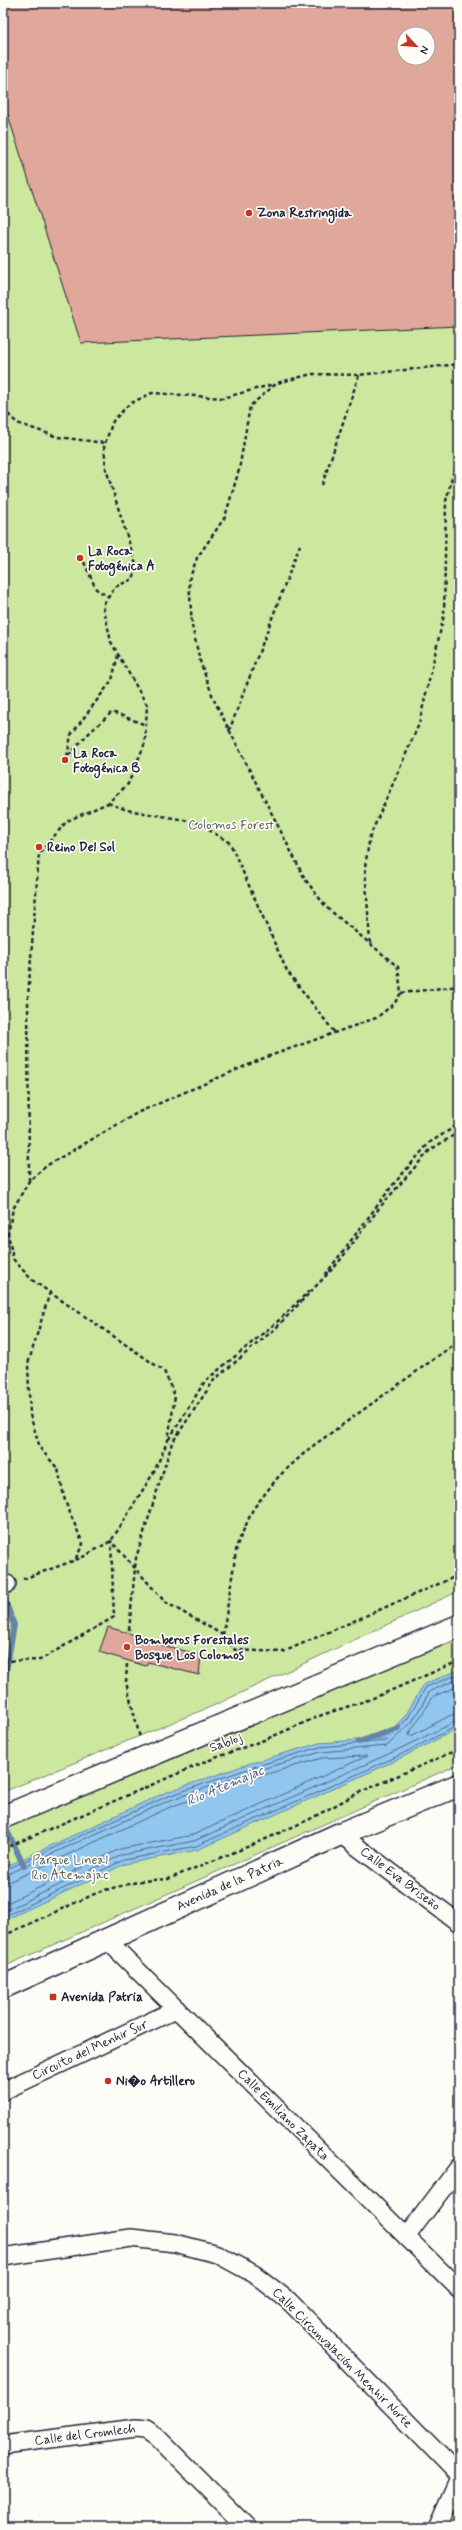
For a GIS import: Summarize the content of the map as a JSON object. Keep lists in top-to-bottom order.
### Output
{
  "streets": {
    "main road": ["Avenida de la Patria"],
    "street": [
      "Calle Eva Briseño",
      "Circuito del Menhir Sur",
      "Calle Emiliano Zapata",
      "Calle Circunvalación Menhir Norte",
      "Calle del Cromlech"
    ],
    "path": ["Sabloj"]
  },
  "crossings": [
    ["Calle Eva Briseño", "Avenida de la Patria"],
    ["Avenida de la Patria", "Calle Emiliano Zapata"],
    ["Circuito del Menhir Sur", "Calle Emiliano Zapata"]
  ],
  "water": ["Río Atemajac"],
  "parks": ["Colomos Forest", "Parque Lineal Rio Atemajac"],
  "places": {
    "other": [
      "Zona Restringida",
      "La Roca Fotogénica A",
      "La Roca Fotogénica B",
      "Reino Del Sol",
      "Bomberos Forestales Bosque Los Colomos",
      "Ni�o Artillero"
    ],
    "transit": ["Avenida Patria"]
  },
  "north": "bottom right"
}
